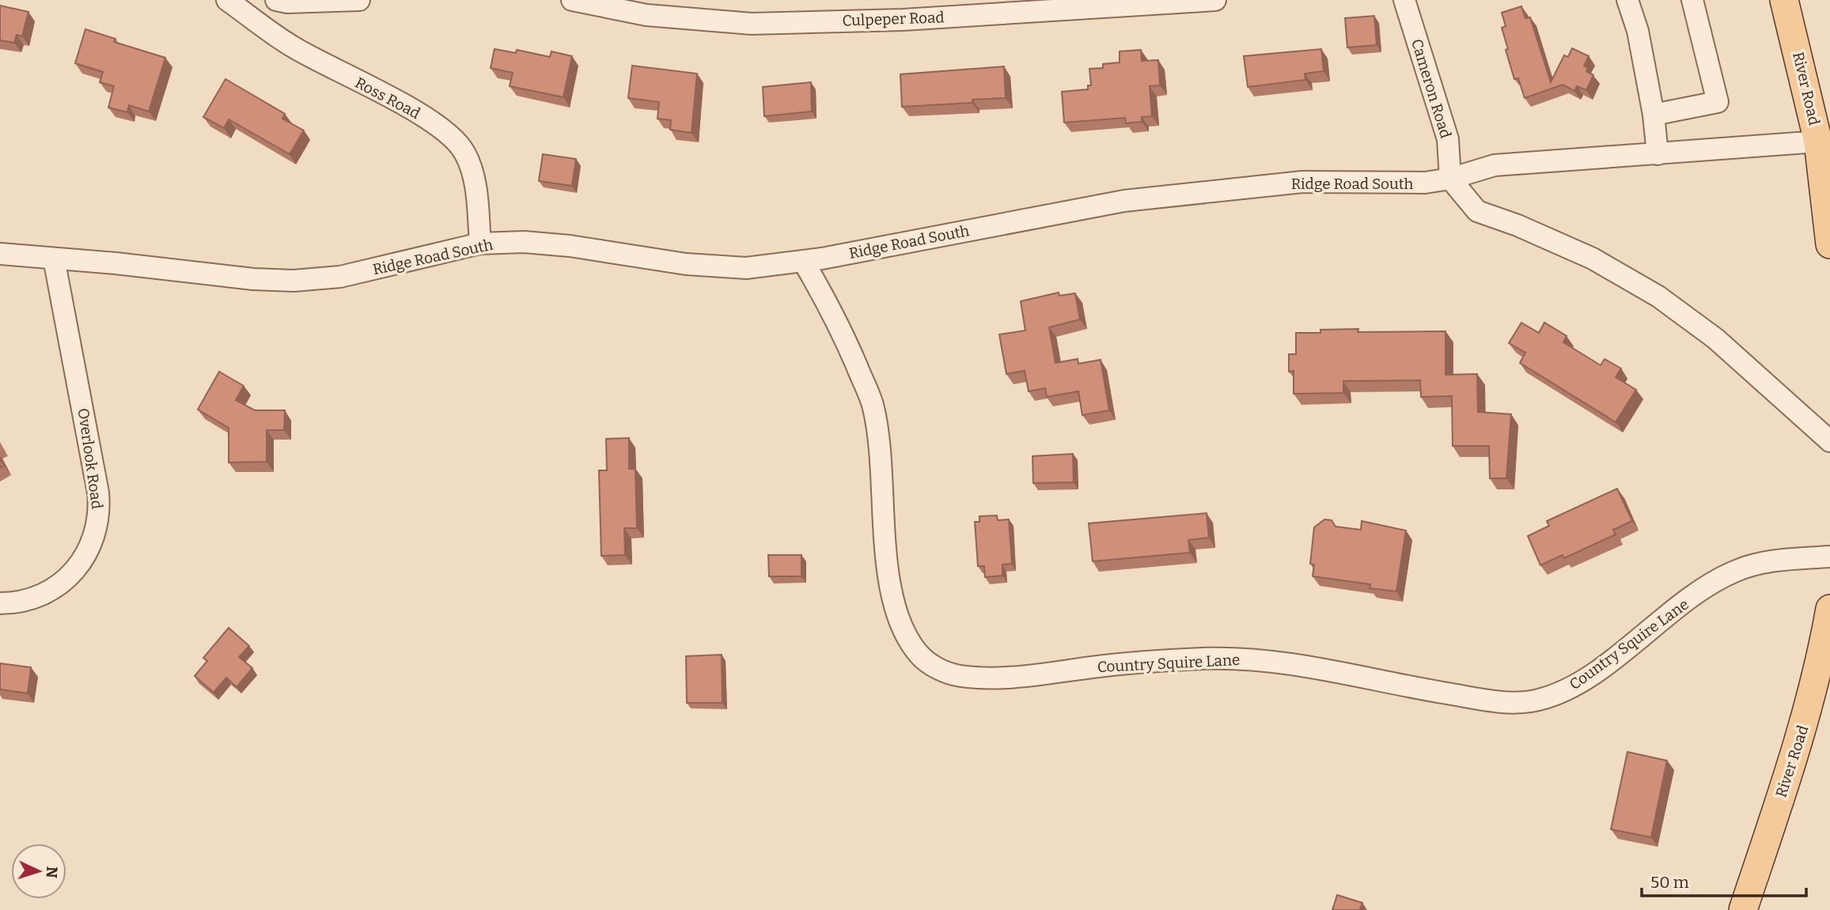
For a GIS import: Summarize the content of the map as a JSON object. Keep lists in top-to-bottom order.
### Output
{
  "streets": {
    "main road": ["River Road"],
    "street": [
      "Culpeper Road",
      "Cameron Road",
      "Ross Road",
      "Ridge Road South",
      "Overlook Road",
      "Country Squire Lane"
    ]
  },
  "crossings": [
    ["Cameron Road", "Ridge Road South"],
    ["River Road", "Ridge Road South"],
    ["Ross Road", "Ridge Road South"],
    ["Ridge Road South", "Overlook Road"],
    ["Ridge Road South", "Country Squire Lane"]
  ],
  "scale_bar": "50 m",
  "north": "right"
}
